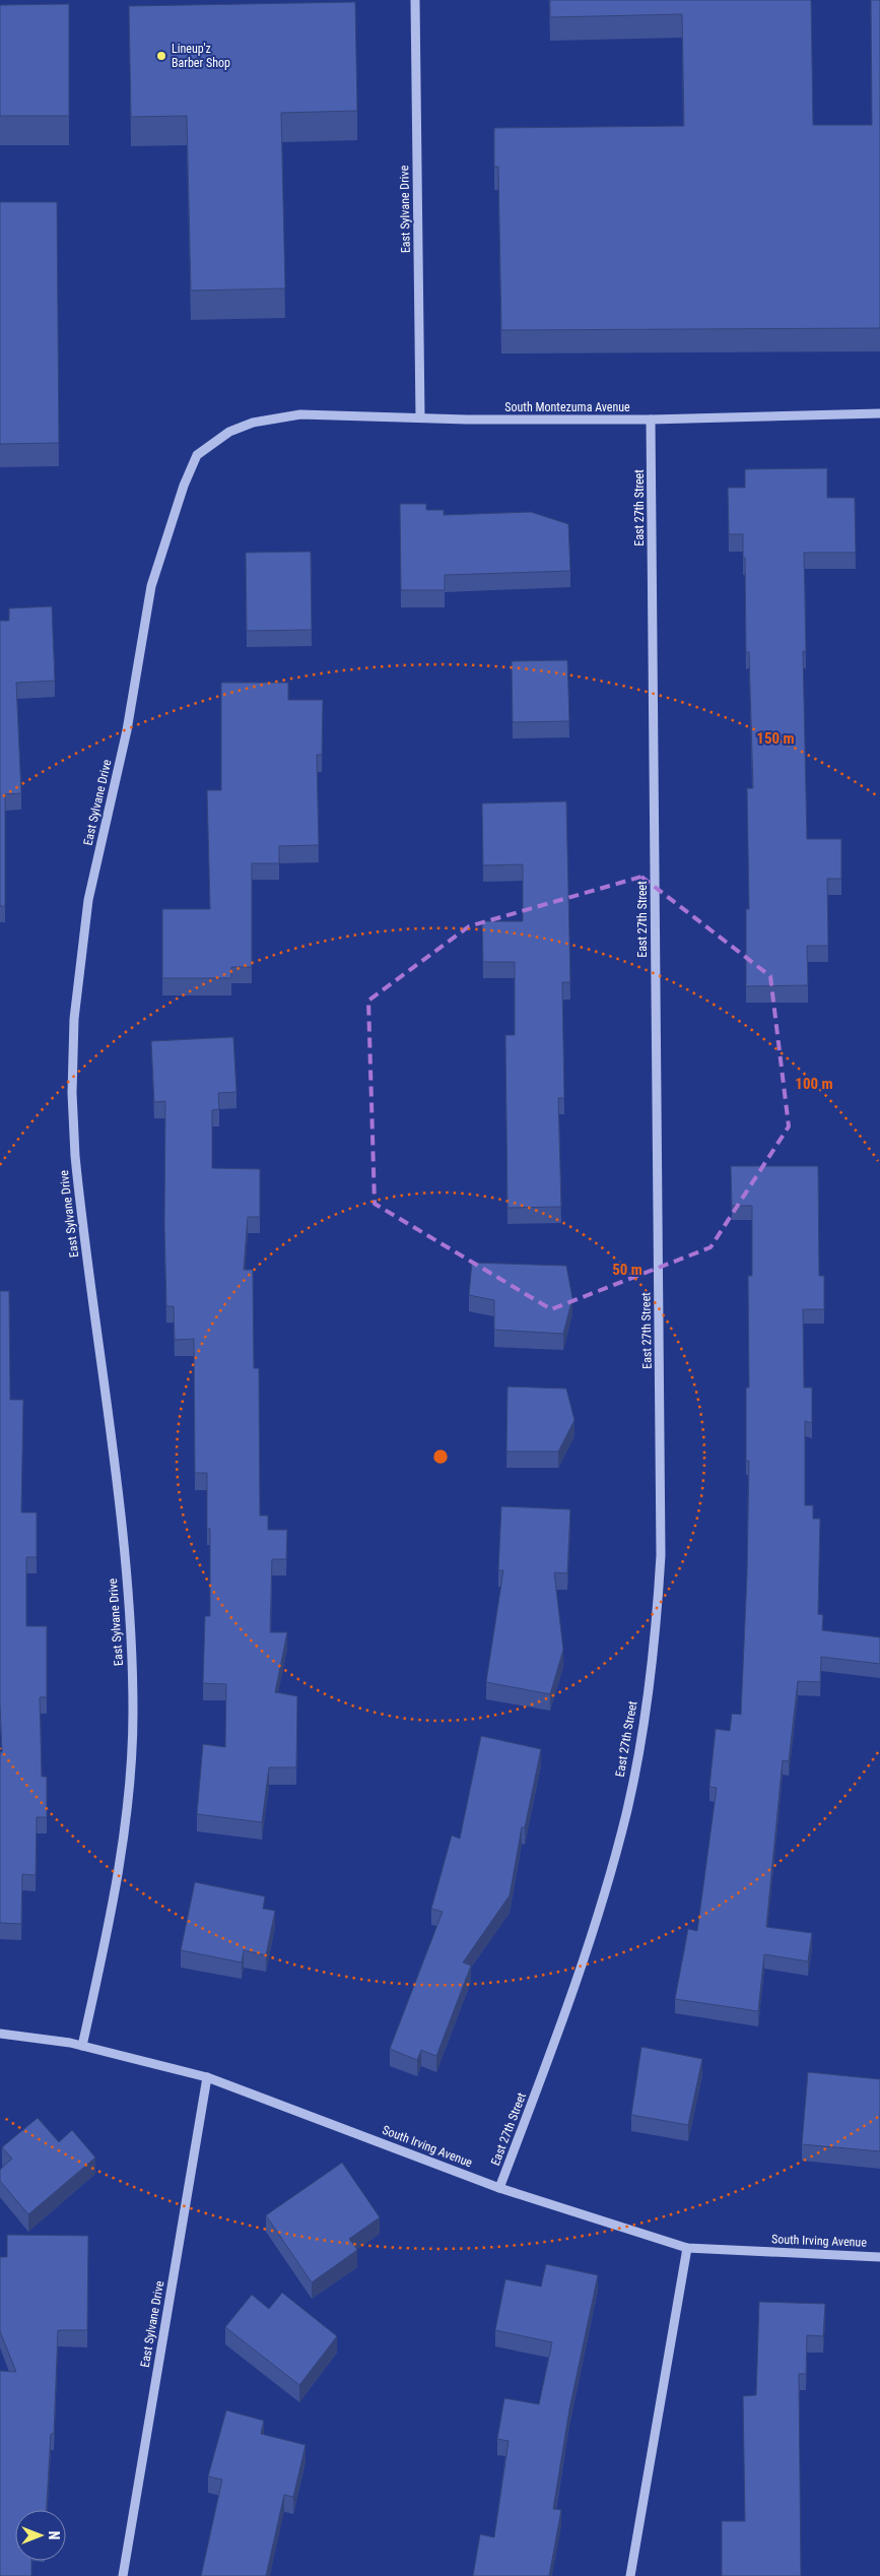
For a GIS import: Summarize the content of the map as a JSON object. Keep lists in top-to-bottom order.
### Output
{
  "streets": {
    "street": [
      "East Sylvane Drive",
      "South Montezuma Avenue",
      "East 27th Street",
      "South Irving Avenue"
    ]
  },
  "crossings": [
    ["East Sylvane Drive", "South Montezuma Avenue"],
    ["East Sylvane Drive", "South Irving Avenue"],
    ["South Montezuma Avenue", "East 27th Street"],
    ["East 27th Street", "South Irving Avenue"]
  ],
  "places": ["Lineup'z Barber Shop"],
  "north": "right",
  "rings": ["150 m", "100 m", "50 m"]
}
